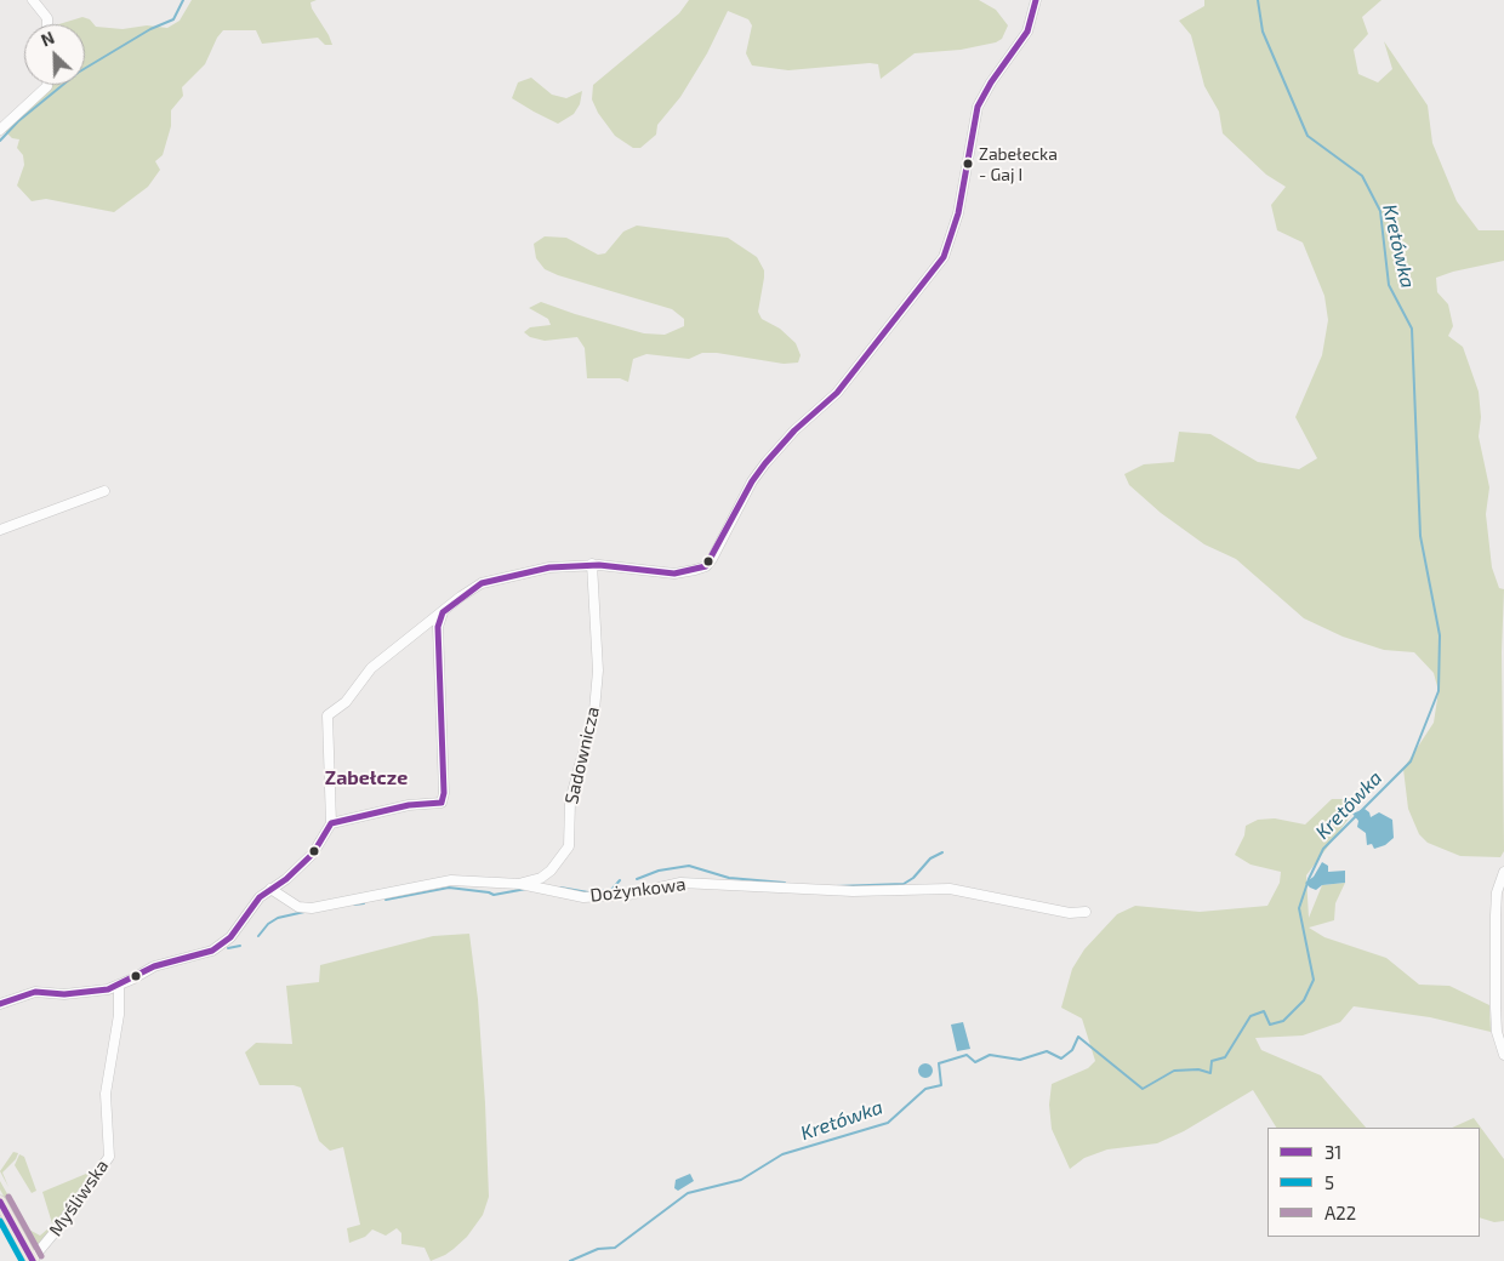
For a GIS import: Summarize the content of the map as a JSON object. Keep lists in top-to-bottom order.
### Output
{
  "streets": {
    "street": ["Sadownicza", "Dożynkowa", "Myśliwska"]
  },
  "crossings": [
    ["Sadownicza", "Dożynkowa"]
  ],
  "districts": ["Zabełcze"],
  "water": ["Kretówka"],
  "places": ["Zabełecka - Gaj I"],
  "lines": ["transit line 31", "transit line A22", "transit line 5"],
  "legend": ["31", "5", "A22"],
  "north": "top left"
}
